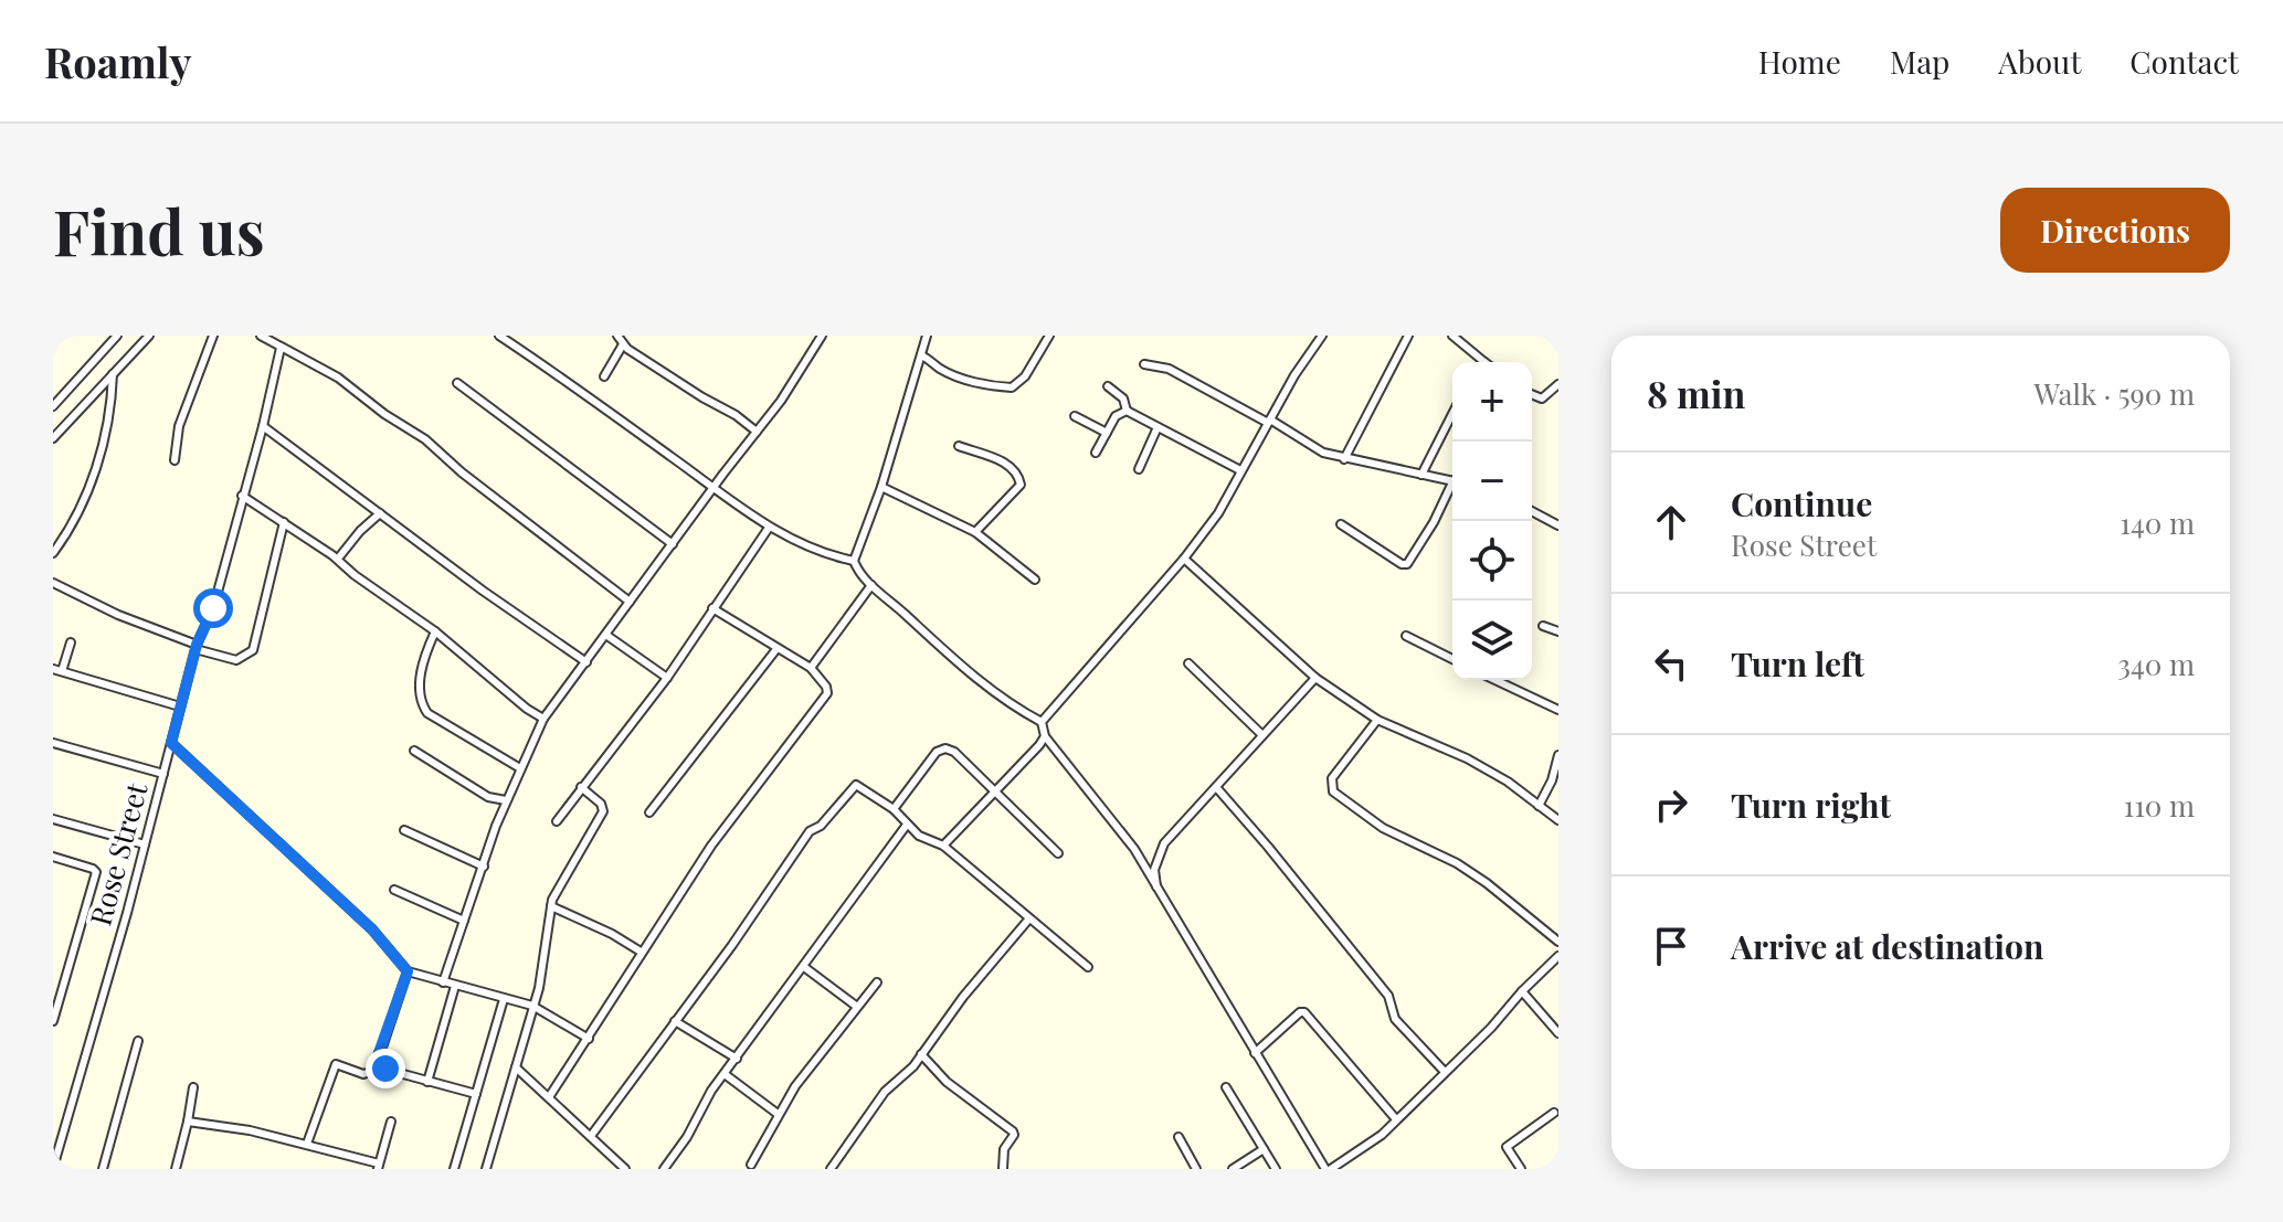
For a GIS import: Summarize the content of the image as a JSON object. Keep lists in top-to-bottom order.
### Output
{
  "streets": {
    "street": ["Rose Street"]
  },
  "page": {
    "header": "Roamly",
    "nav": [
      "Home",
      "Map",
      "About",
      "Contact"
    ],
    "buttons": "Directions",
    "title": "Find us",
    "heading": ["8 min", "Walk · 590 m"],
    "map_buttons": ["+", "−"],
    "list": [
      ["Continue", "Rose Street", "140 m"],
      ["Turn left", "340 m"],
      ["Turn right", "110 m"],
      "Arrive at destination"
    ]
  }
}
